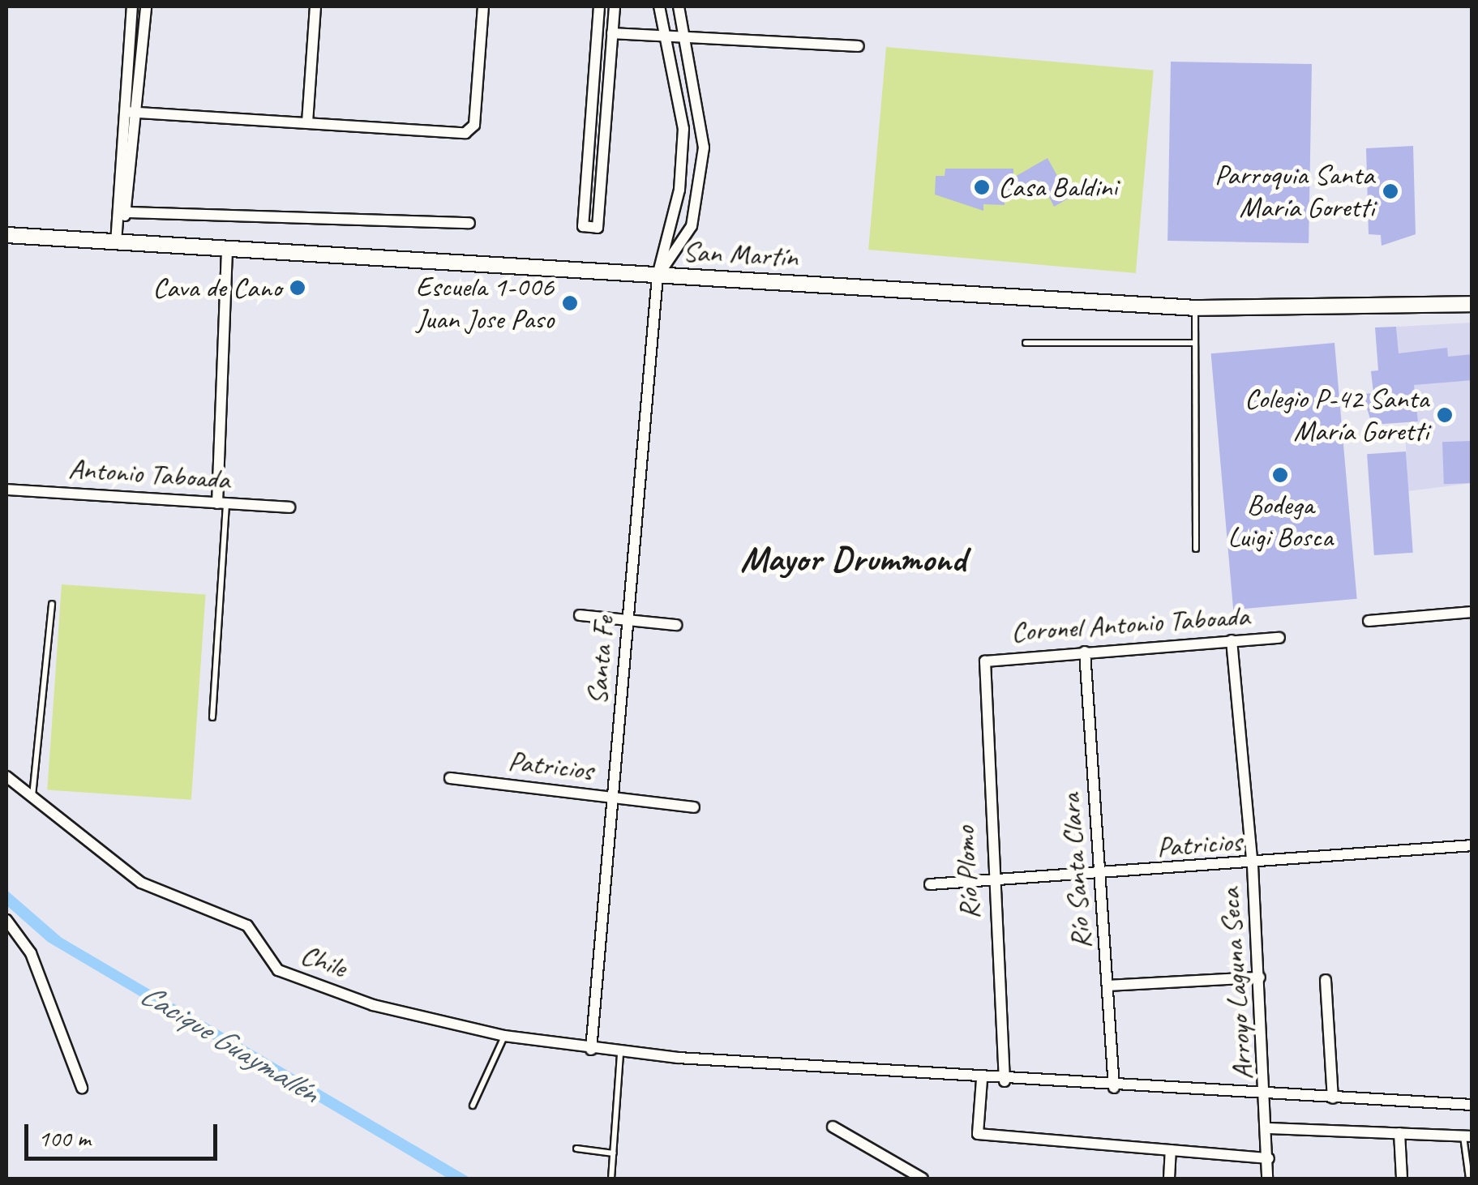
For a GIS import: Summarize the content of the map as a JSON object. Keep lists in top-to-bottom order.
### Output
{
  "streets": {
    "main road": ["San Martín"],
    "street": [
      "Antonio Taboada",
      "Coronel Antonio Taboada",
      "Santa Fe",
      "Patricios",
      "Río Santa Clara",
      "Río Plomo",
      "Chile",
      "Arroyo Laguna Seca"
    ]
  },
  "crossings": [
    ["San Martín", "Santa Fe"],
    ["Coronel Antonio Taboada", "Río Santa Clara"],
    ["Coronel Antonio Taboada", "Río Plomo"],
    ["Coronel Antonio Taboada", "Arroyo Laguna Seca"],
    ["Santa Fe", "Patricios"],
    ["Santa Fe", "Chile"],
    ["Patricios", "Río Santa Clara"],
    ["Patricios", "Río Plomo"],
    ["Patricios", "Arroyo Laguna Seca"],
    ["Río Santa Clara", "Chile"],
    ["Río Plomo", "Chile"],
    ["Chile", "Arroyo Laguna Seca"]
  ],
  "districts": ["Mayor Drummond"],
  "water": ["Cacique Guaymallén"],
  "places": [
    "Casa Baldini",
    "Parroquia Santa María Goretti",
    "Cava de Cano",
    "Escuela 1-006 Juan Jose Paso",
    "Colegio P-42 Santa María Goretti",
    "Bodega Luigi Bosca"
  ],
  "scale_bar": "100 m"
}
